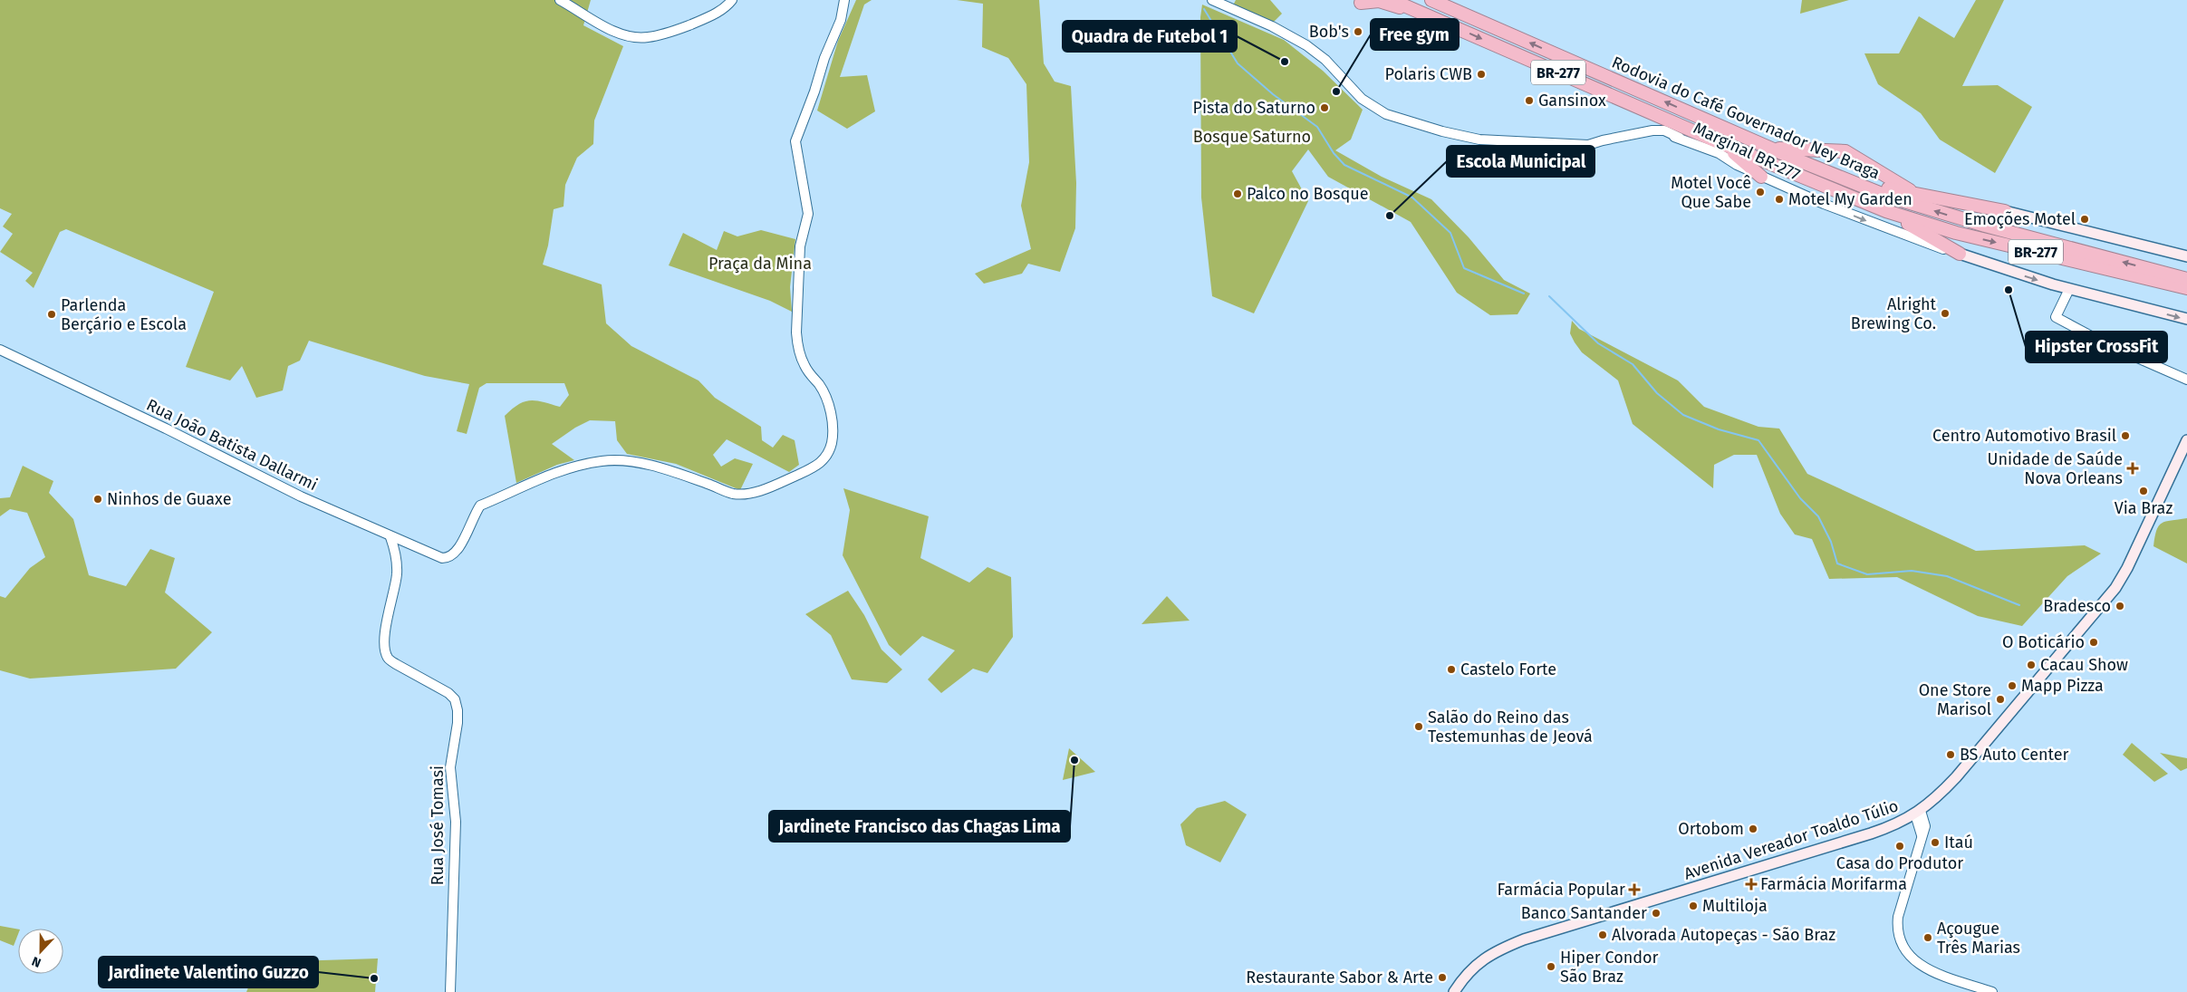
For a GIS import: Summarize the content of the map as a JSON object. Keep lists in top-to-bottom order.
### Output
{
  "streets": {
    "highway": ["BR-277", "Rodovia do Café Governador Ney Braga"],
    "main road": ["Marginal BR-277", "Avenida Vereador Toaldo Túlio"],
    "street": ["Rua João Batista Dallarmi", "Rua José Tomasi"]
  },
  "crossings": [
    ["Rua João Batista Dallarmi", "Rua José Tomasi"]
  ],
  "one_way": ["Marginal BR-277"],
  "parks": ["Bosque Saturno", "Praça da Mina"],
  "places": {
    "other": [
      "Bob's",
      "Quadra de Futebol 1",
      "Polaris CWB",
      "Free gym",
      "Gansinox",
      "Pista do Saturno",
      "Motel Você Que Sabe",
      "Palco no Bosque",
      "Motel My Garden",
      "Escola Municipal",
      "Emoções Motel",
      "Hipster CrossFit",
      "Alright Brewing Co.",
      "Parlenda Berçário e Escola",
      "Centro Automotivo Brasil",
      "Via Braz",
      "Ninhos de Guaxe",
      "Bradesco",
      "O Boticário",
      "Cacau Show",
      "Castelo Forte",
      "Mapp Pizza",
      "One Store Marisol",
      "Salão do Reino das Testemunhas de Jeová",
      "BS Auto Center",
      "Jardinete Francisco das Chagas Lima",
      "Ortobom",
      "Itaú",
      "Casa do Produtor",
      "Multiloja",
      "Banco Santander",
      "Alvorada Autopeças - São Braz",
      "Açougue Três Marias",
      "Hiper Condor São Braz",
      "Restaurante Sabor & Arte",
      "Jardinete Valentino Guzzo"
    ],
    "health": ["Unidade de Saúde Nova Orleans", "Farmácia Morifarma", "Farmácia Popular"]
  },
  "north": "bottom"
}
